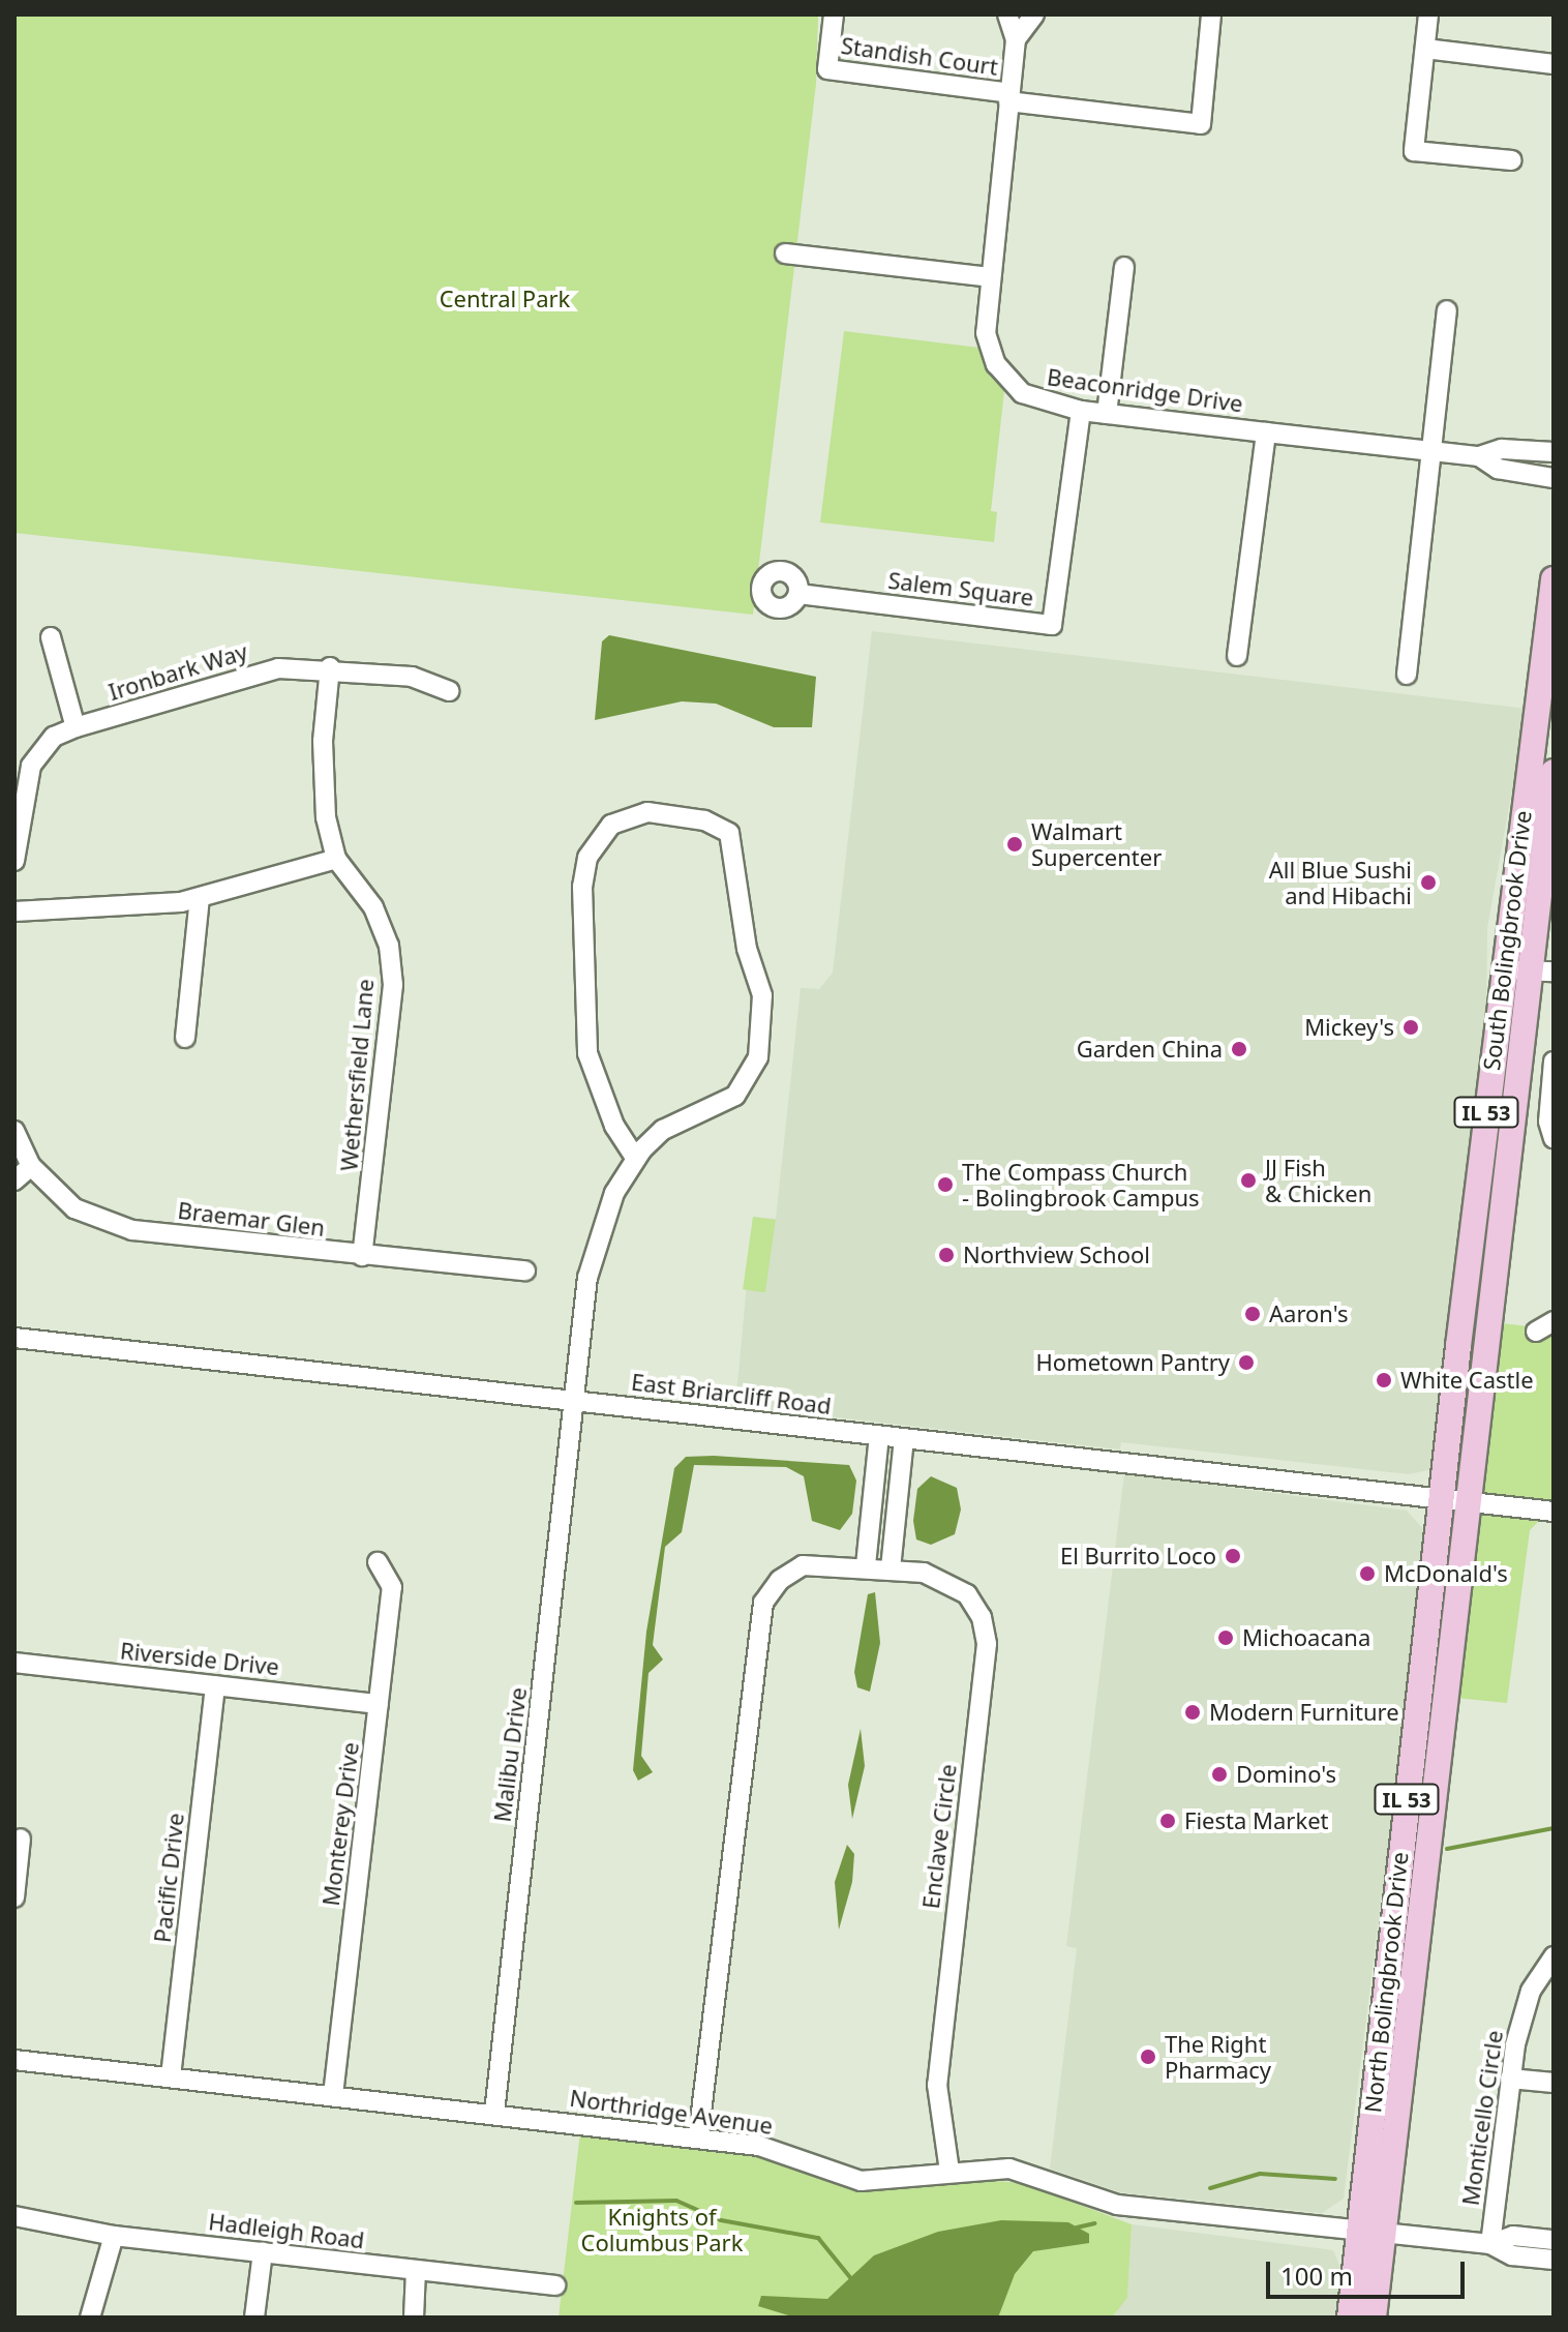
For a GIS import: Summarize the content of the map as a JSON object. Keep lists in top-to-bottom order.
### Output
{
  "streets": {
    "main road": ["South Bolingbrook Drive", "IL 53", "North Bolingbrook Drive"],
    "street": [
      "Standish Court",
      "Beaconridge Drive",
      "Salem Square",
      "Ironbark Way",
      "Wethersfield Lane",
      "Braemar Glen",
      "East Briarcliff Road",
      "Riverside Drive",
      "Malibu Drive",
      "Monterey Drive",
      "Enclave Circle",
      "Pacific Drive",
      "Northridge Avenue",
      "Monticello Circle",
      "Hadleigh Road"
    ]
  },
  "crossings": [
    ["Standish Court", "Beaconridge Drive"],
    ["Beaconridge Drive", "Salem Square"],
    ["Ironbark Way", "Wethersfield Lane"],
    ["South Bolingbrook Drive", "East Briarcliff Road"],
    ["South Bolingbrook Drive", "North Bolingbrook Drive"],
    ["Wethersfield Lane", "Braemar Glen"],
    ["East Briarcliff Road", "Malibu Drive"],
    ["East Briarcliff Road", "North Bolingbrook Drive"],
    ["Riverside Drive", "Monterey Drive"],
    ["Riverside Drive", "Pacific Drive"],
    ["Malibu Drive", "Northridge Avenue"],
    ["Monterey Drive", "Northridge Avenue"],
    ["Enclave Circle", "Northridge Avenue"],
    ["Pacific Drive", "Northridge Avenue"],
    ["North Bolingbrook Drive", "Northridge Avenue"],
    ["Northridge Avenue", "Monticello Circle"]
  ],
  "parks": ["Central Park", "Knights of Columbus Park"],
  "places": [
    "Walmart Supercenter",
    "All Blue Sushi and Hibachi",
    "Mickey's",
    "Garden China",
    "JJ Fish & Chicken",
    "The Compass Church - Bolingbrook Campus",
    "Northview School",
    "Aaron's",
    "Hometown Pantry",
    "White Castle",
    "El Burrito Loco",
    "McDonald's",
    "Michoacana",
    "Modern Furniture",
    "Domino's",
    "Fiesta Market",
    "The Right Pharmacy"
  ],
  "scale_bar": "100 m"
}
